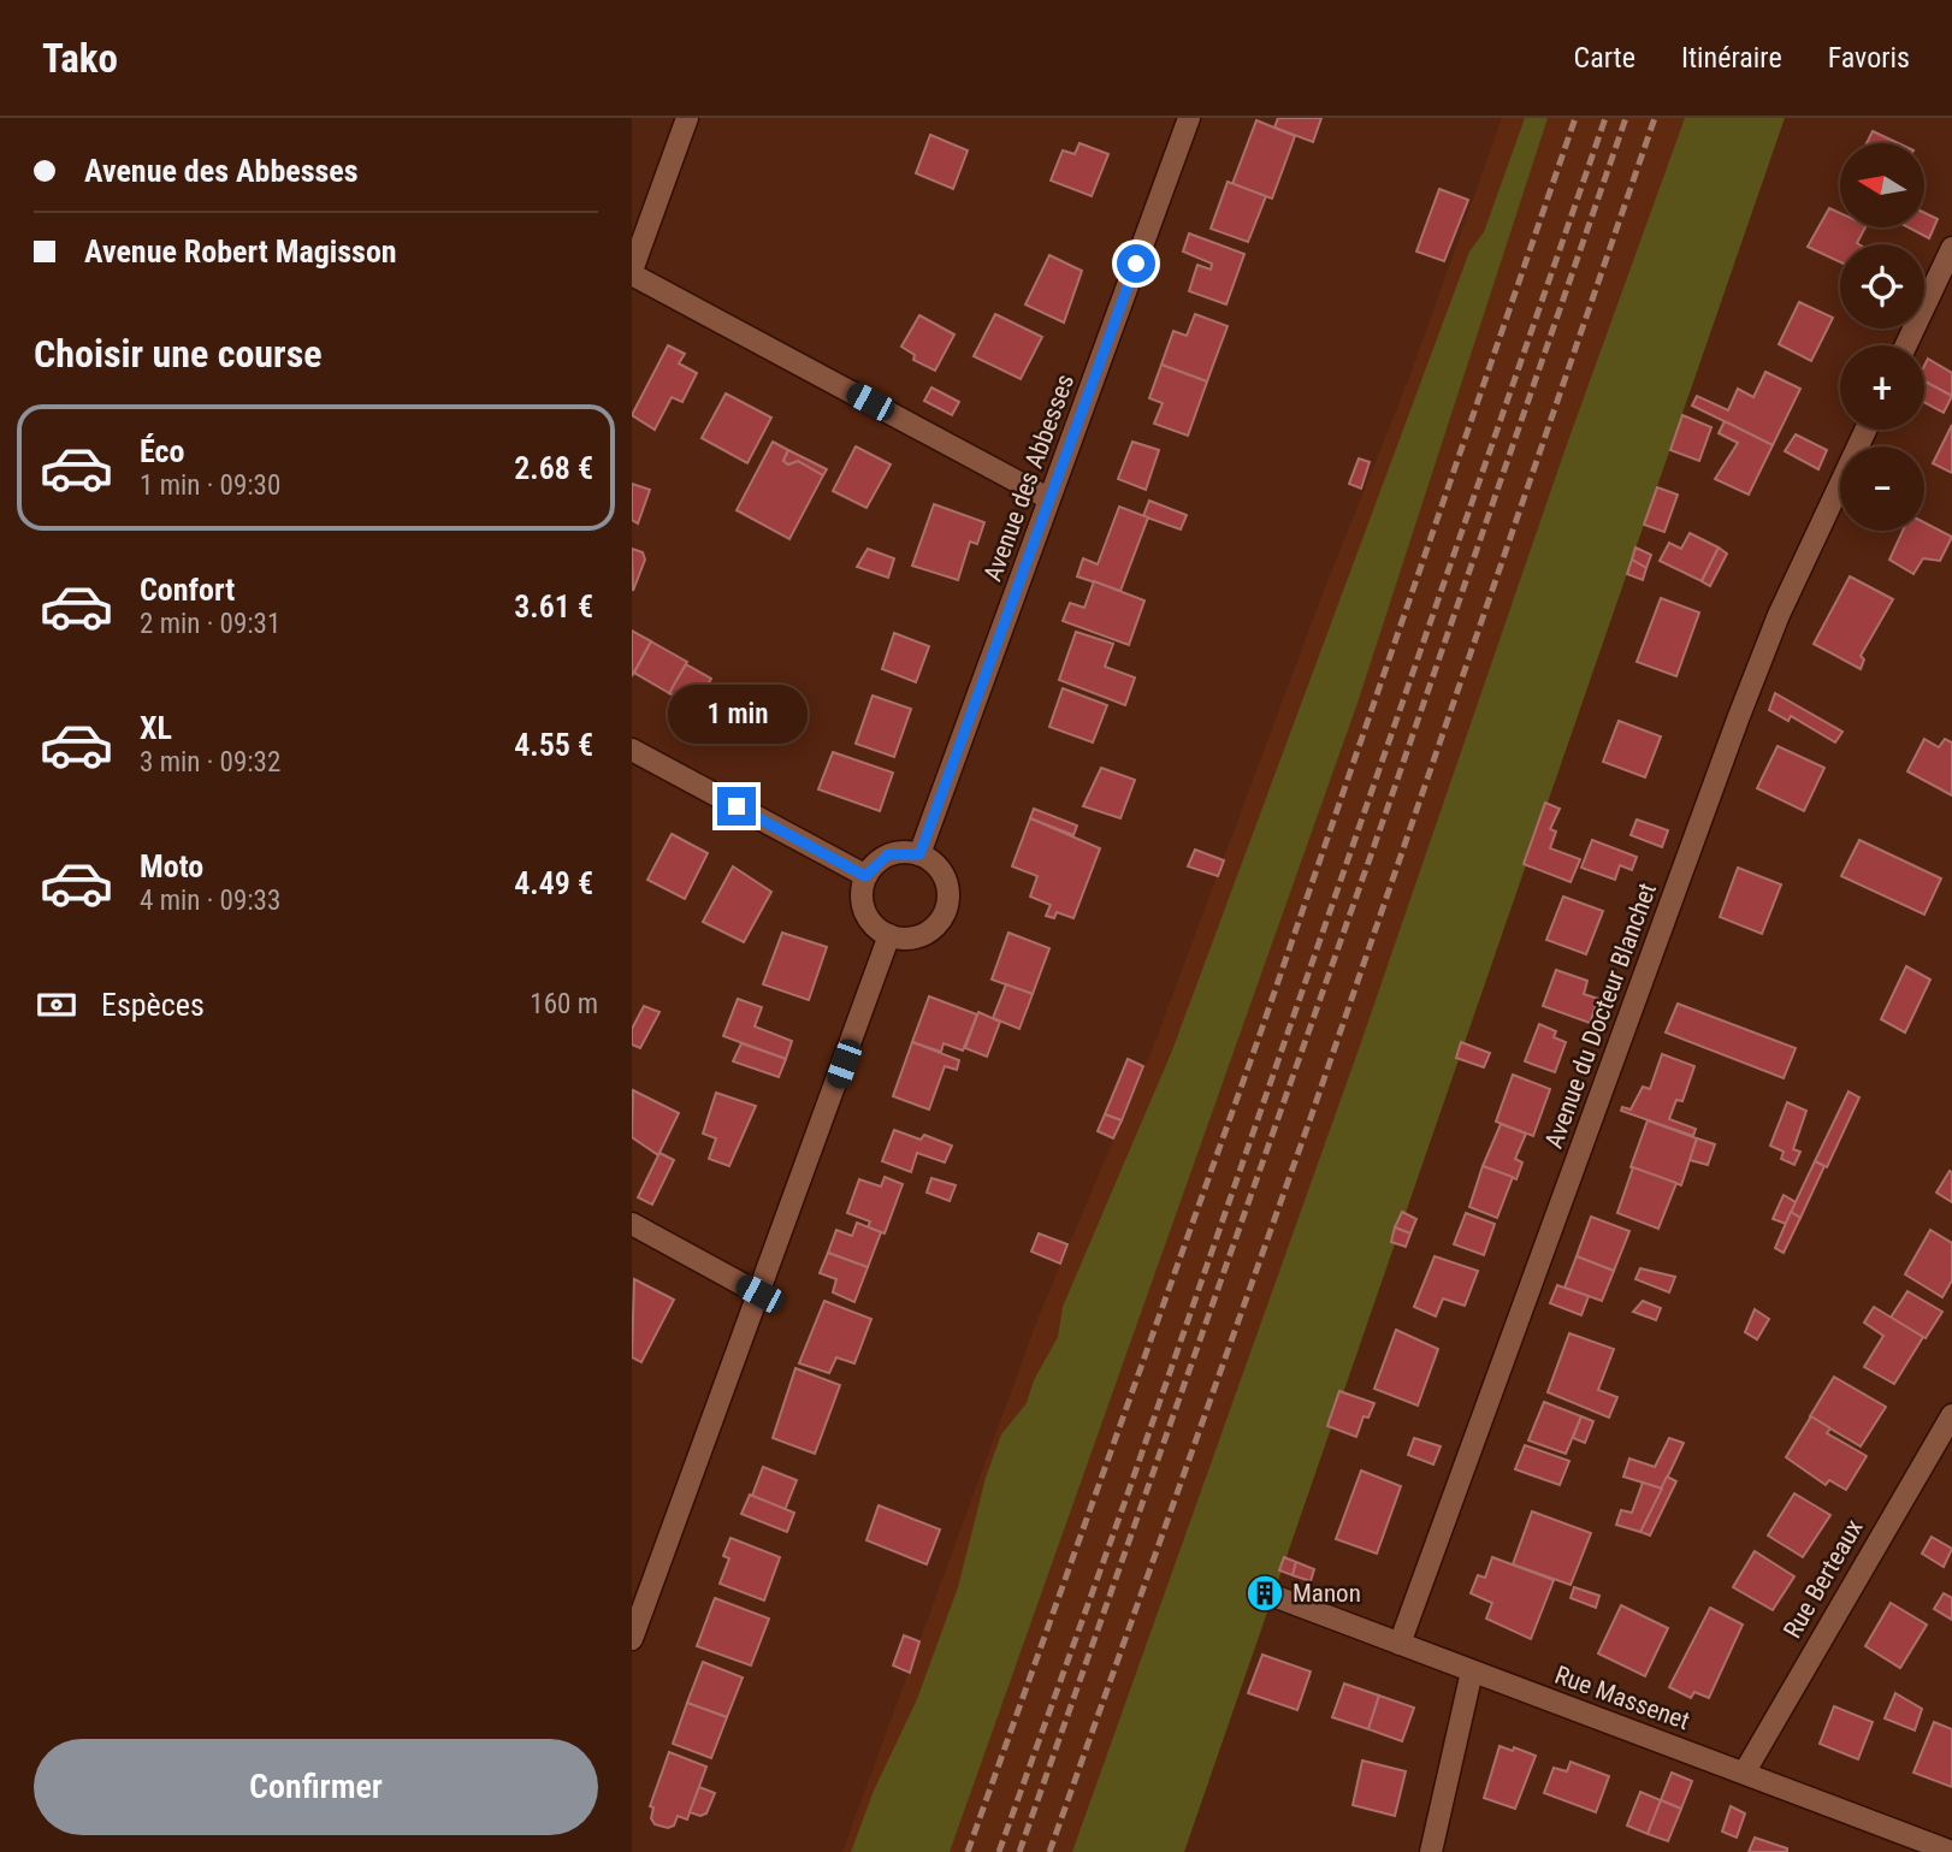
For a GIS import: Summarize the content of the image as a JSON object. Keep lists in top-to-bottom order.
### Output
{
  "streets": {
    "street": [
      "Avenue des Abbesses",
      "Avenue du Docteur Blanchet",
      "Rue Berteaux",
      "Rue Massenet"
    ]
  },
  "crossings": [
    ["Avenue du Docteur Blanchet", "Rue Massenet"],
    ["Rue Berteaux", "Rue Massenet"]
  ],
  "places": {
    "building": ["Manon"]
  },
  "north": "left",
  "page": {
    "header": "Tako",
    "nav": ["Carte", "Itinéraire", "Favoris"],
    "banner": ["Avenue des Abbesses", "Avenue Robert Magisson"],
    "map_buttons": ["+", "−"],
    "heading": "Choisir une course",
    "list": [
      {
        "name": "Éco",
        "note": "1 min · 09:30",
        "value": "2.68 €"
      },
      {
        "name": "Confort",
        "note": "2 min · 09:31",
        "value": "3.61 €"
      },
      {
        "name": "XL",
        "note": "3 min · 09:32",
        "value": "4.55 €"
      },
      {
        "name": "Moto",
        "note": "4 min · 09:33",
        "value": "4.49 €"
      }
    ],
    "bubble": "1 min",
    "pay": ["Espèces", "160 m"],
    "buttons": "Confirmer"
  }
}
